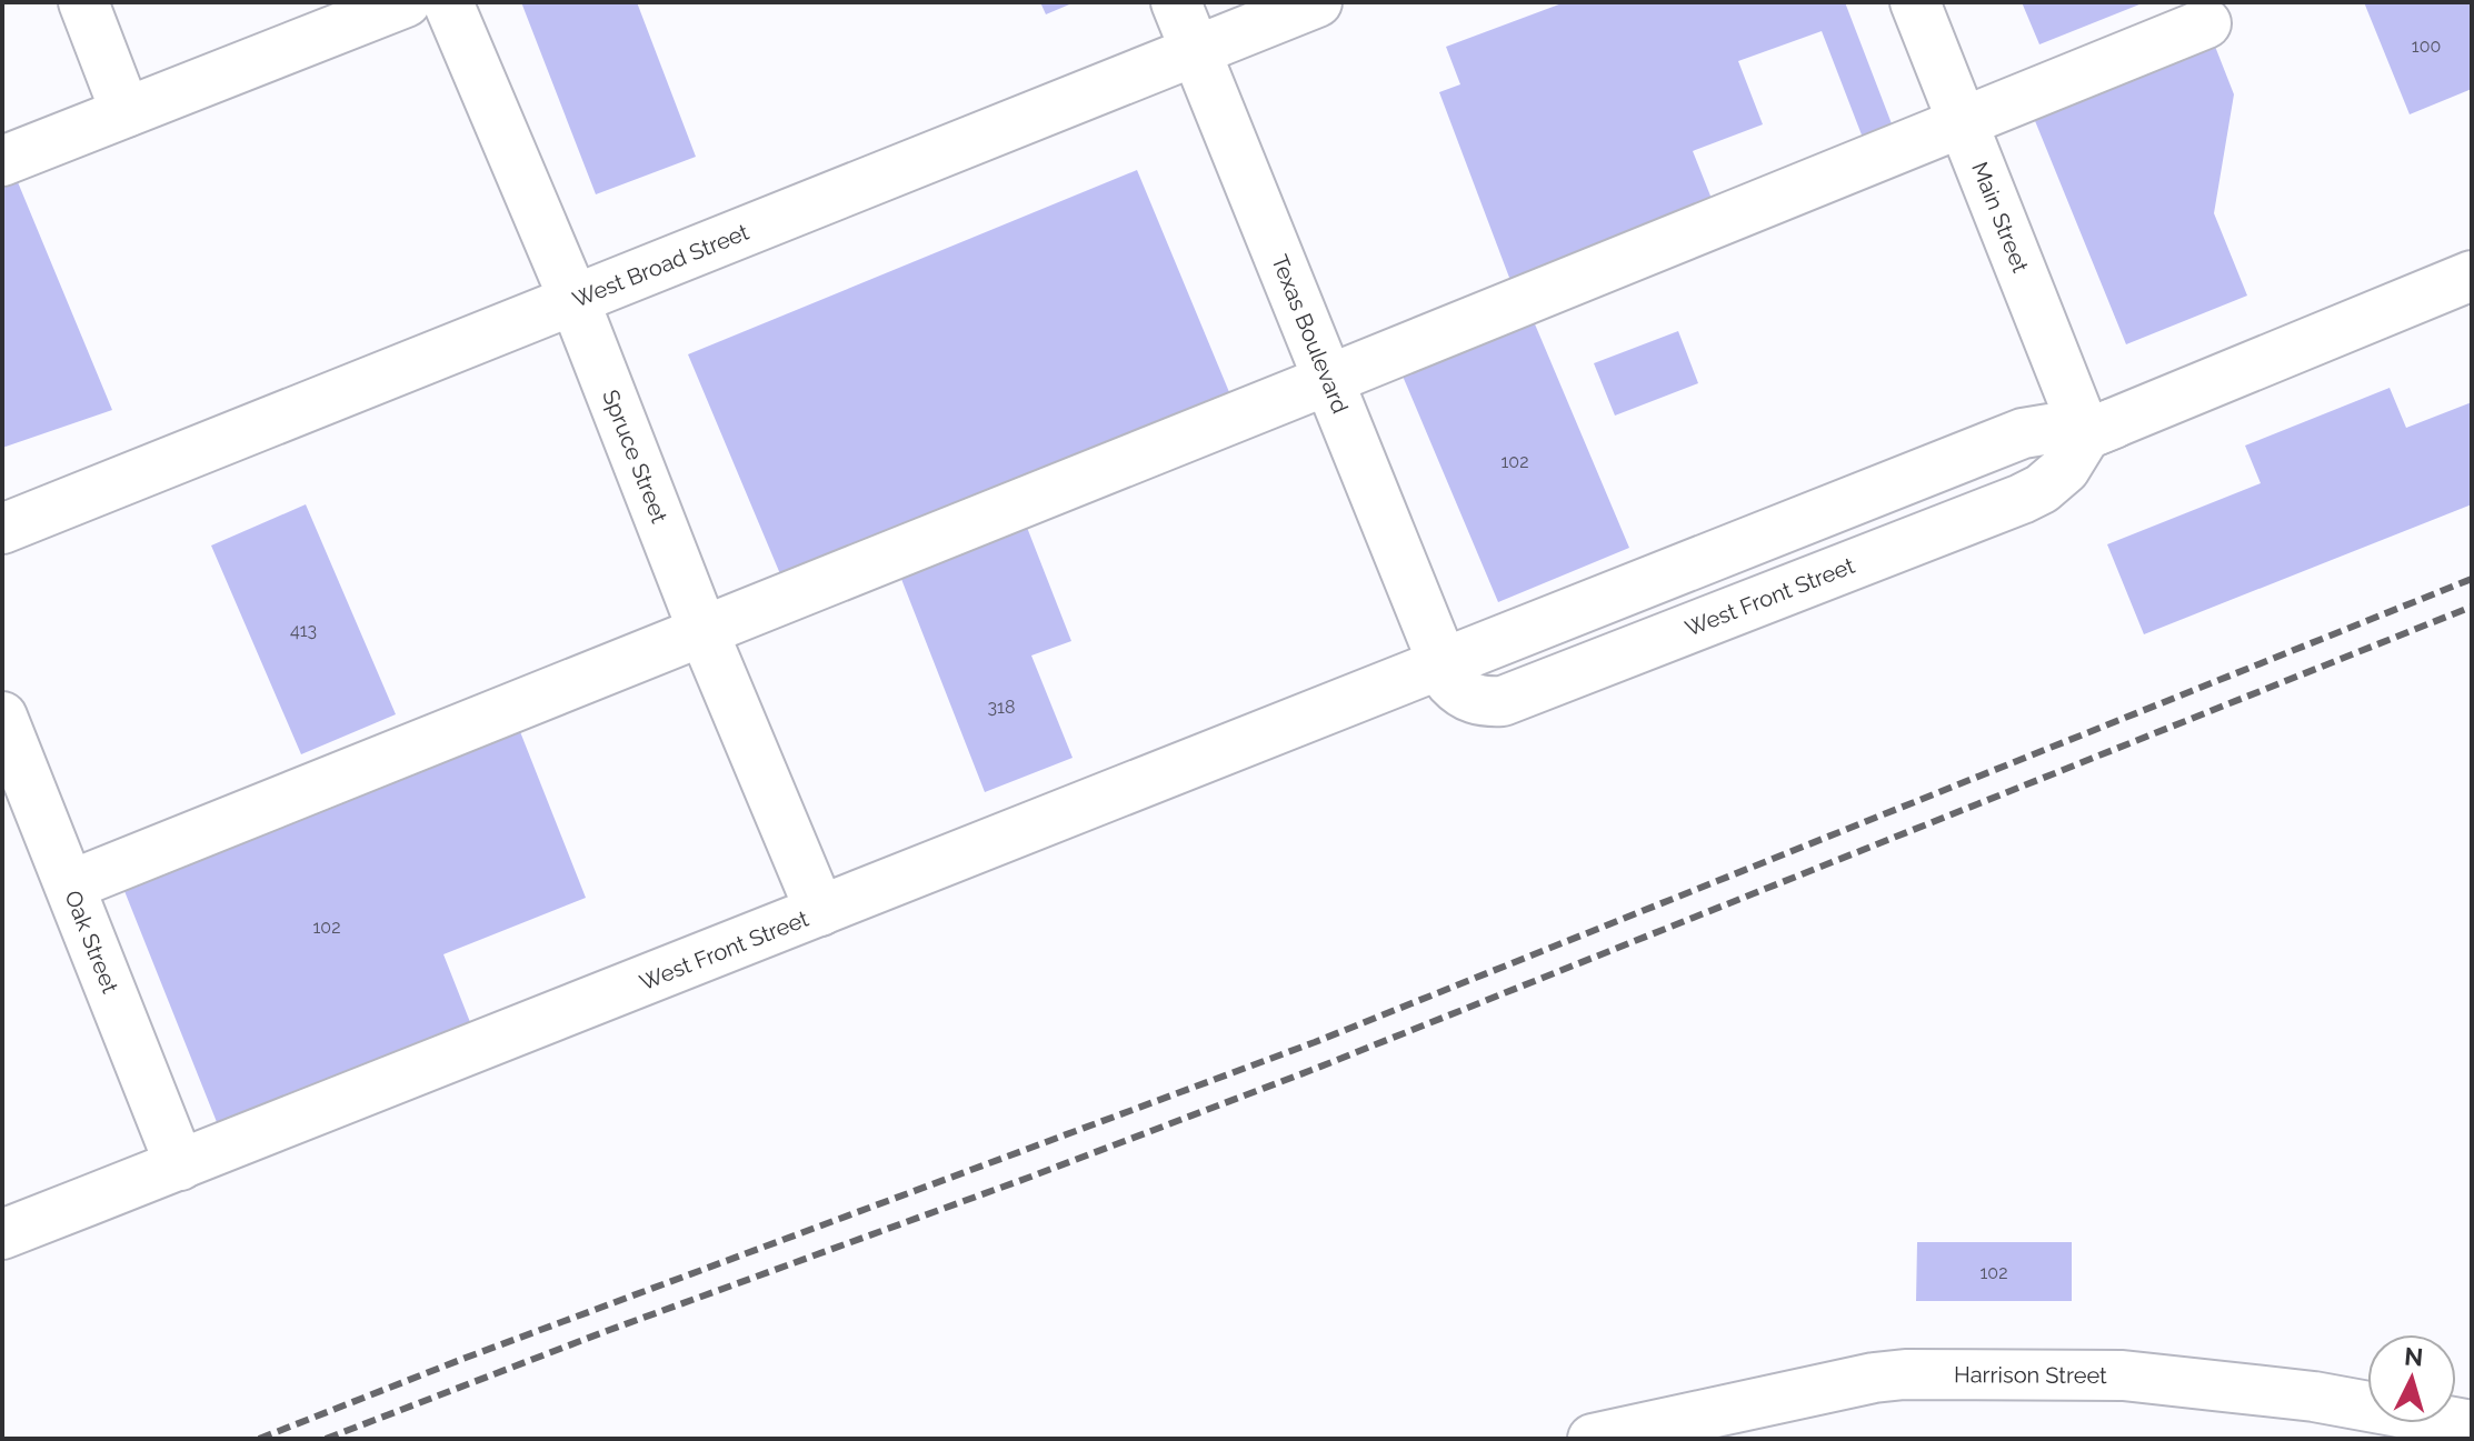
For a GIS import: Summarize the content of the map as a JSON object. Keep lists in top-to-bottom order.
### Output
{
  "streets": {
    "street": [
      "Main Street",
      "West Broad Street",
      "Texas Boulevard",
      "Spruce Street",
      "West Front Street",
      "Oak Street",
      "Harrison Street"
    ]
  },
  "crossings": [
    ["Main Street", "West Front Street"],
    ["West Broad Street", "Texas Boulevard"],
    ["West Broad Street", "Spruce Street"],
    ["Texas Boulevard", "West Front Street"],
    ["Spruce Street", "West Front Street"],
    ["West Front Street", "Oak Street"]
  ],
  "house_numbers": [
    "100",
    "102",
    "413",
    "318",
    "102",
    "102"
  ],
  "north": "top"
}
